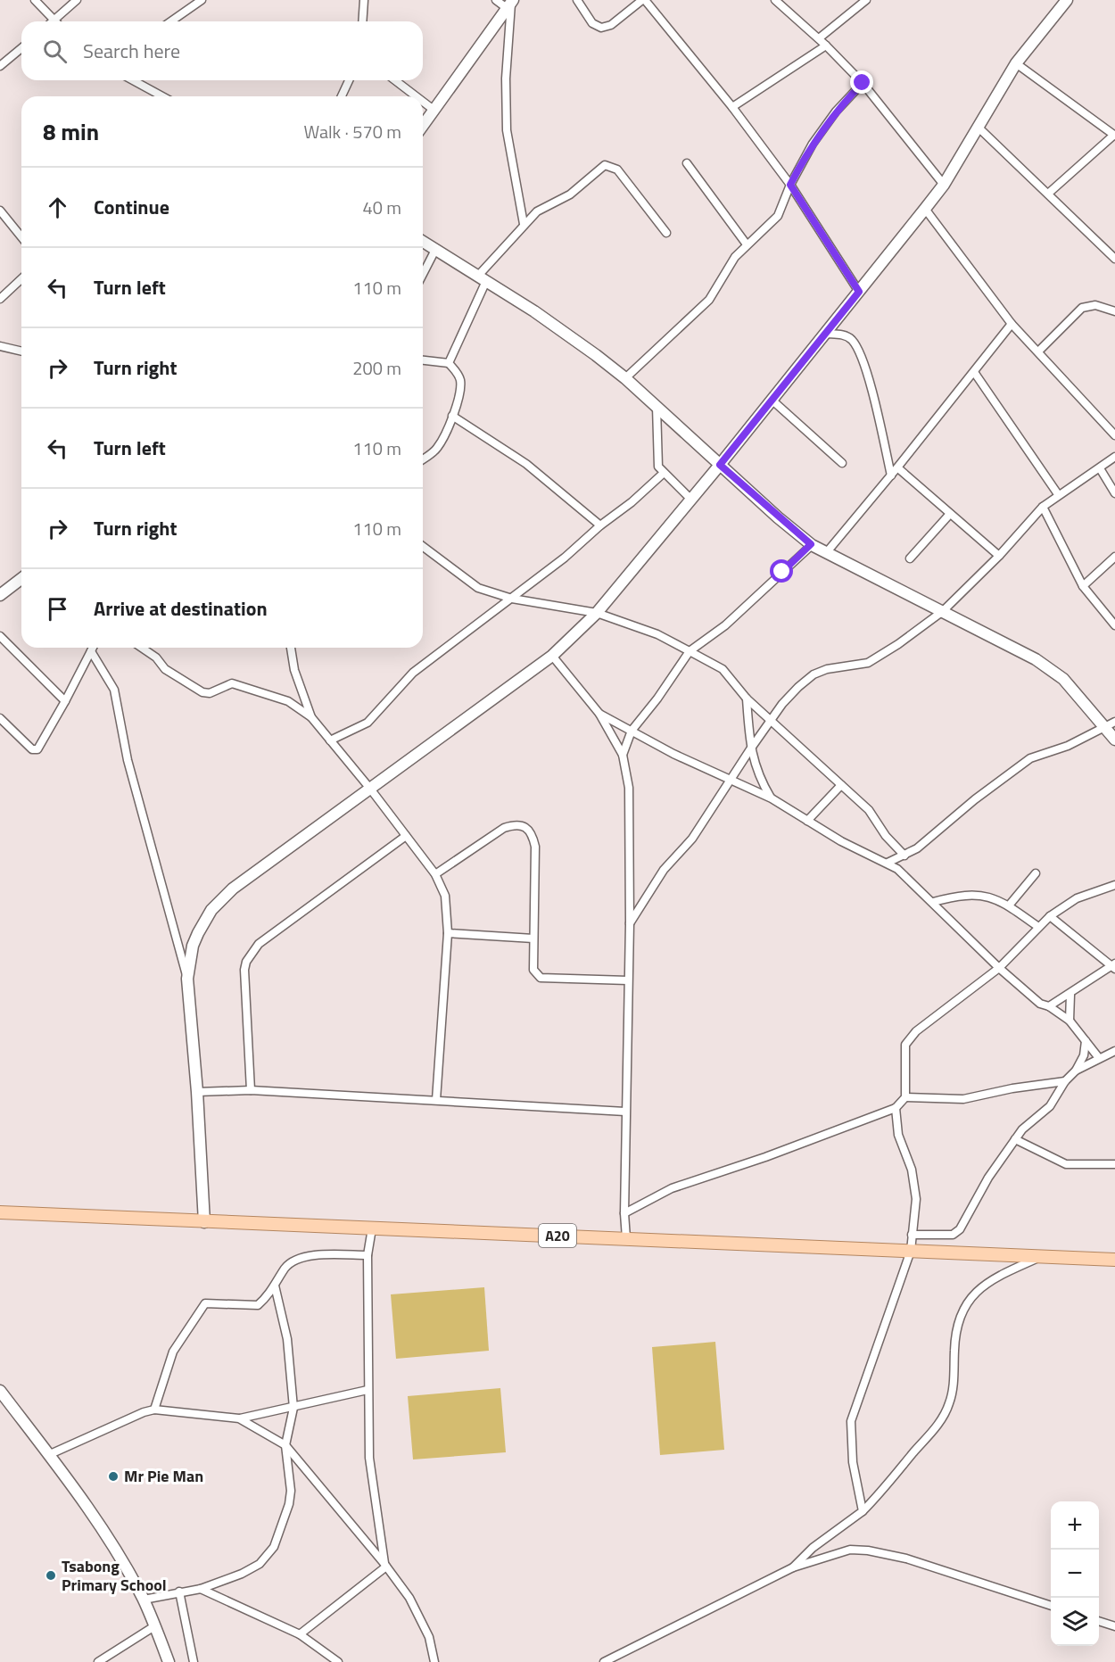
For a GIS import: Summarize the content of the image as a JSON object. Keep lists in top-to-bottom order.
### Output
{
  "streets": {
    "main road": ["A20"]
  },
  "places": ["Mr Pie Man", "Tsabong Primary School"],
  "page": {
    "search": "Search here",
    "heading": ["8 min", "Walk · 570 m"],
    "list": [
      ["Continue", "40 m"],
      ["Turn left", "110 m"],
      ["Turn right", "200 m"],
      ["Turn left", "110 m"],
      ["Turn right", "110 m"],
      "Arrive at destination"
    ],
    "map_buttons": ["+", "−"]
  }
}
